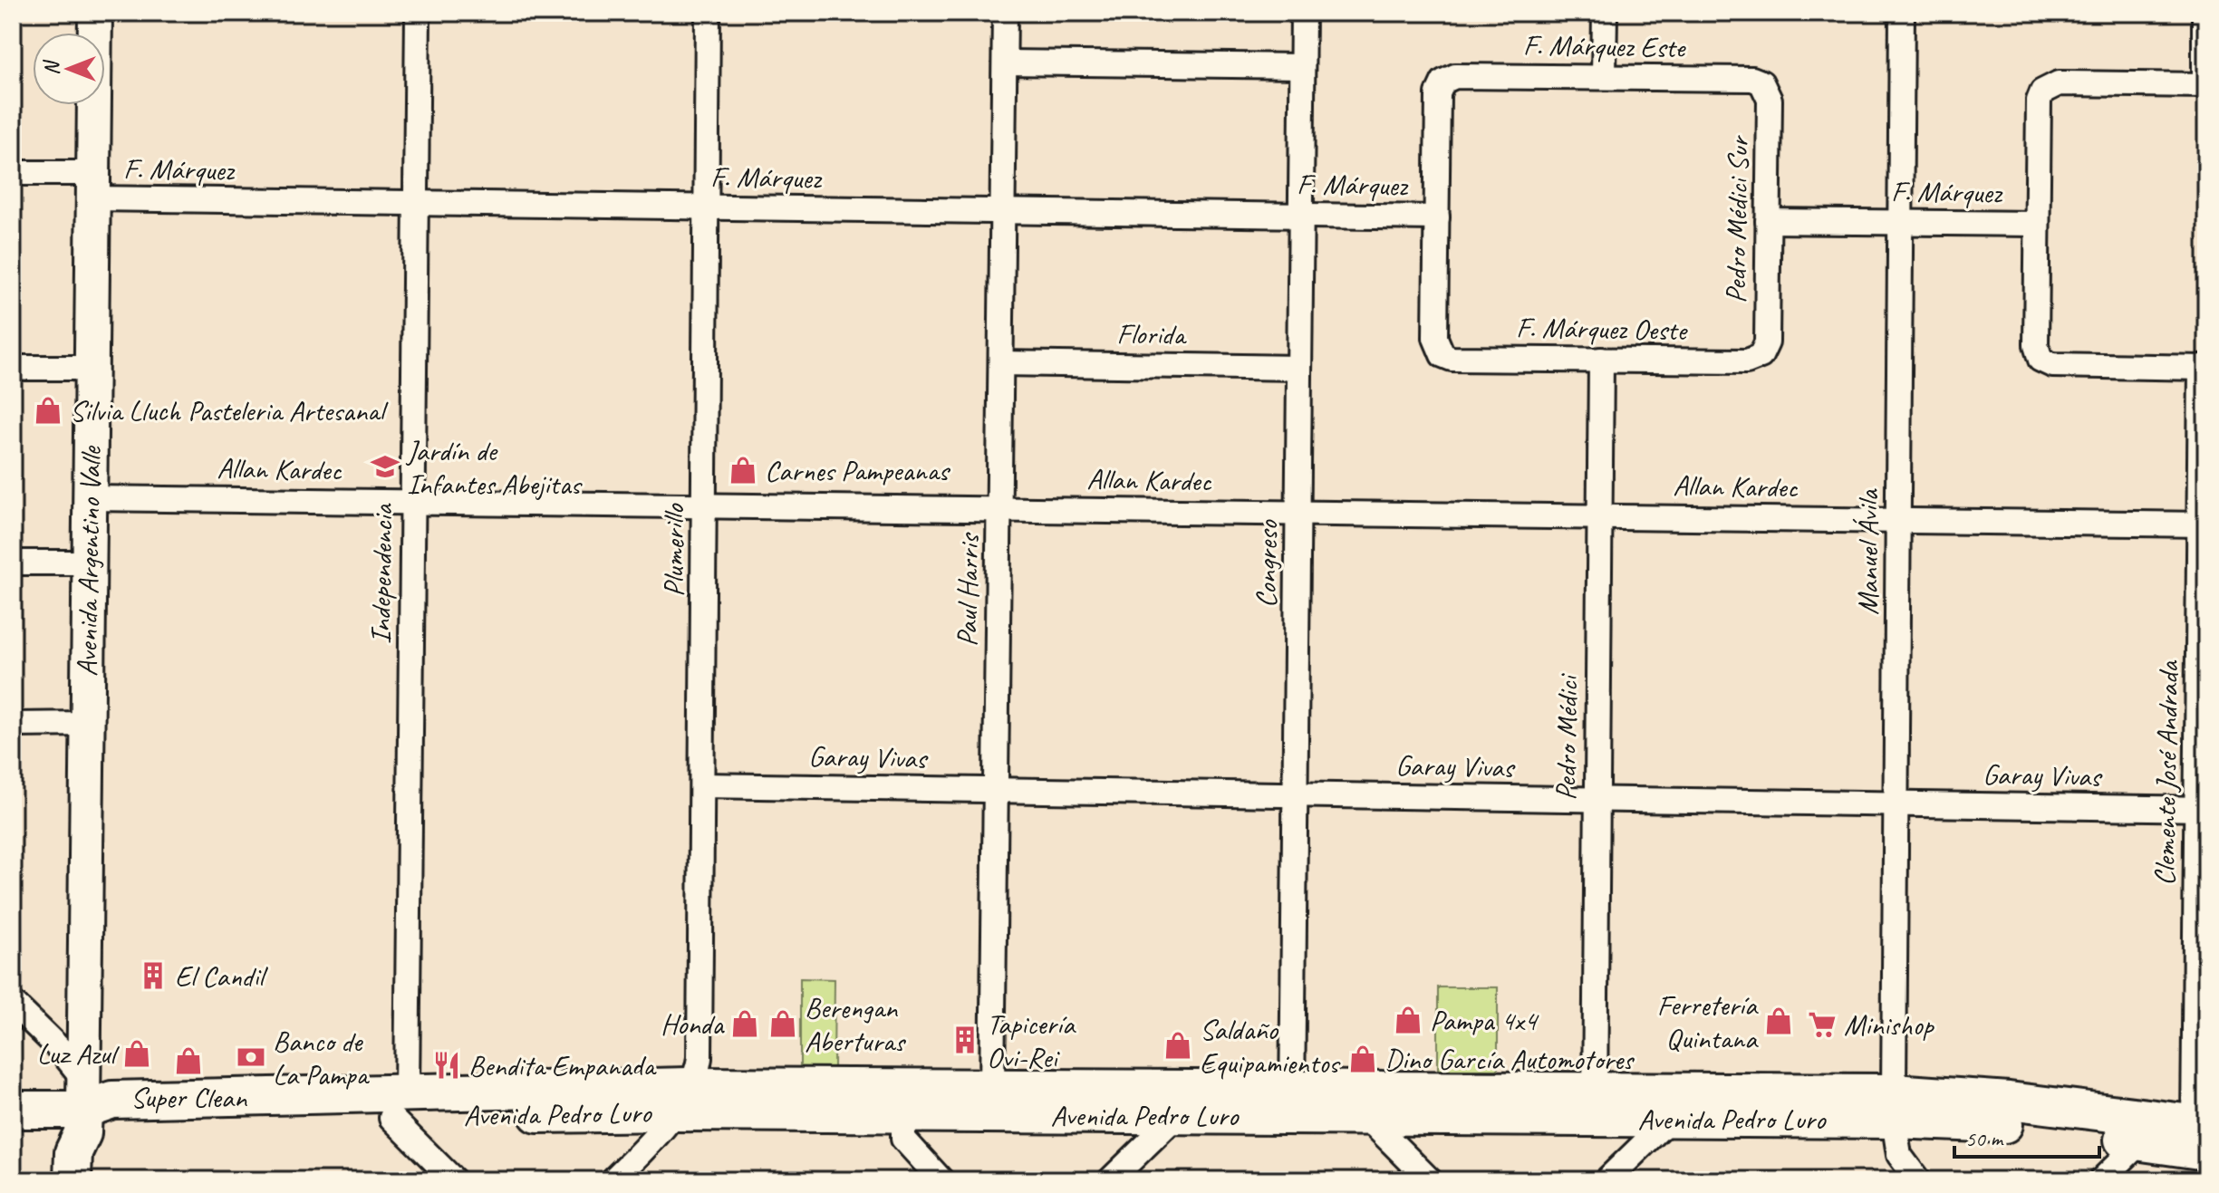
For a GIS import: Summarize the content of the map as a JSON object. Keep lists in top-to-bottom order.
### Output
{
  "streets": {
    "main road": ["Avenida Argentino Valle", "Avenida Pedro Luro"],
    "street": [
      "F. Márquez Este",
      "F. Márquez",
      "Pedro Médici Sur",
      "F. Márquez Oeste",
      "Florida",
      "Allan Kardec",
      "Plumerillo",
      "Manuel Ávila",
      "Congreso",
      "Independencia",
      "Paul Harris",
      "Pedro Médici",
      "Garay Vivas",
      "Clemente José Andrada"
    ]
  },
  "crossings": [
    ["F. Márquez Este", "F. Márquez"],
    ["F. Márquez Este", "Pedro Médici Sur"],
    ["F. Márquez Este", "F. Márquez Oeste"],
    ["F. Márquez", "Pedro Médici Sur"],
    ["F. Márquez", "F. Márquez Oeste"],
    ["F. Márquez", "Plumerillo"],
    ["F. Márquez", "Manuel Ávila"],
    ["F. Márquez", "Avenida Argentino Valle"],
    ["F. Márquez", "Congreso"],
    ["F. Márquez", "Independencia"],
    ["F. Márquez", "Paul Harris"],
    ["F. Márquez", "Clemente José Andrada"],
    ["Pedro Médici Sur", "F. Márquez Oeste"],
    ["F. Márquez Oeste", "Pedro Médici"],
    ["Florida", "Congreso"],
    ["Florida", "Paul Harris"],
    ["Allan Kardec", "Plumerillo"],
    ["Allan Kardec", "Manuel Ávila"],
    ["Allan Kardec", "Avenida Argentino Valle"],
    ["Allan Kardec", "Congreso"],
    ["Allan Kardec", "Independencia"],
    ["Allan Kardec", "Paul Harris"],
    ["Allan Kardec", "Pedro Médici"],
    ["Allan Kardec", "Clemente José Andrada"],
    ["Plumerillo", "Garay Vivas"],
    ["Plumerillo", "Avenida Pedro Luro"],
    ["Manuel Ávila", "Garay Vivas"],
    ["Manuel Ávila", "Avenida Pedro Luro"],
    ["Avenida Argentino Valle", "Avenida Pedro Luro"],
    ["Congreso", "Garay Vivas"],
    ["Congreso", "Avenida Pedro Luro"],
    ["Independencia", "Avenida Pedro Luro"],
    ["Paul Harris", "Garay Vivas"],
    ["Paul Harris", "Avenida Pedro Luro"],
    ["Pedro Médici", "Garay Vivas"],
    ["Pedro Médici", "Avenida Pedro Luro"],
    ["Garay Vivas", "Clemente José Andrada"],
    ["Clemente José Andrada", "Avenida Pedro Luro"]
  ],
  "places": {
    "shop": [
      "Silvia Lluch Pasteleria Artesanal",
      "Carnes Pampeanas",
      "Pampa 4x4",
      "Ferretería Quintana",
      "Honda",
      "Berengan Aberturas",
      "Saldaño Equipamientos",
      "Luz Azul",
      "Dino García Automotores",
      "Super Clean"
    ],
    "school or university": ["Jardín de Infantes Abejitas"],
    "building": ["El Candil", "Tapicería Ovi-Rei"],
    "supermarket": ["Minishop"],
    "bank": ["Banco de La Pampa"],
    "restaurant": ["Bendita Empanada"]
  },
  "scale_bar": "50 m",
  "north": "left"
}
